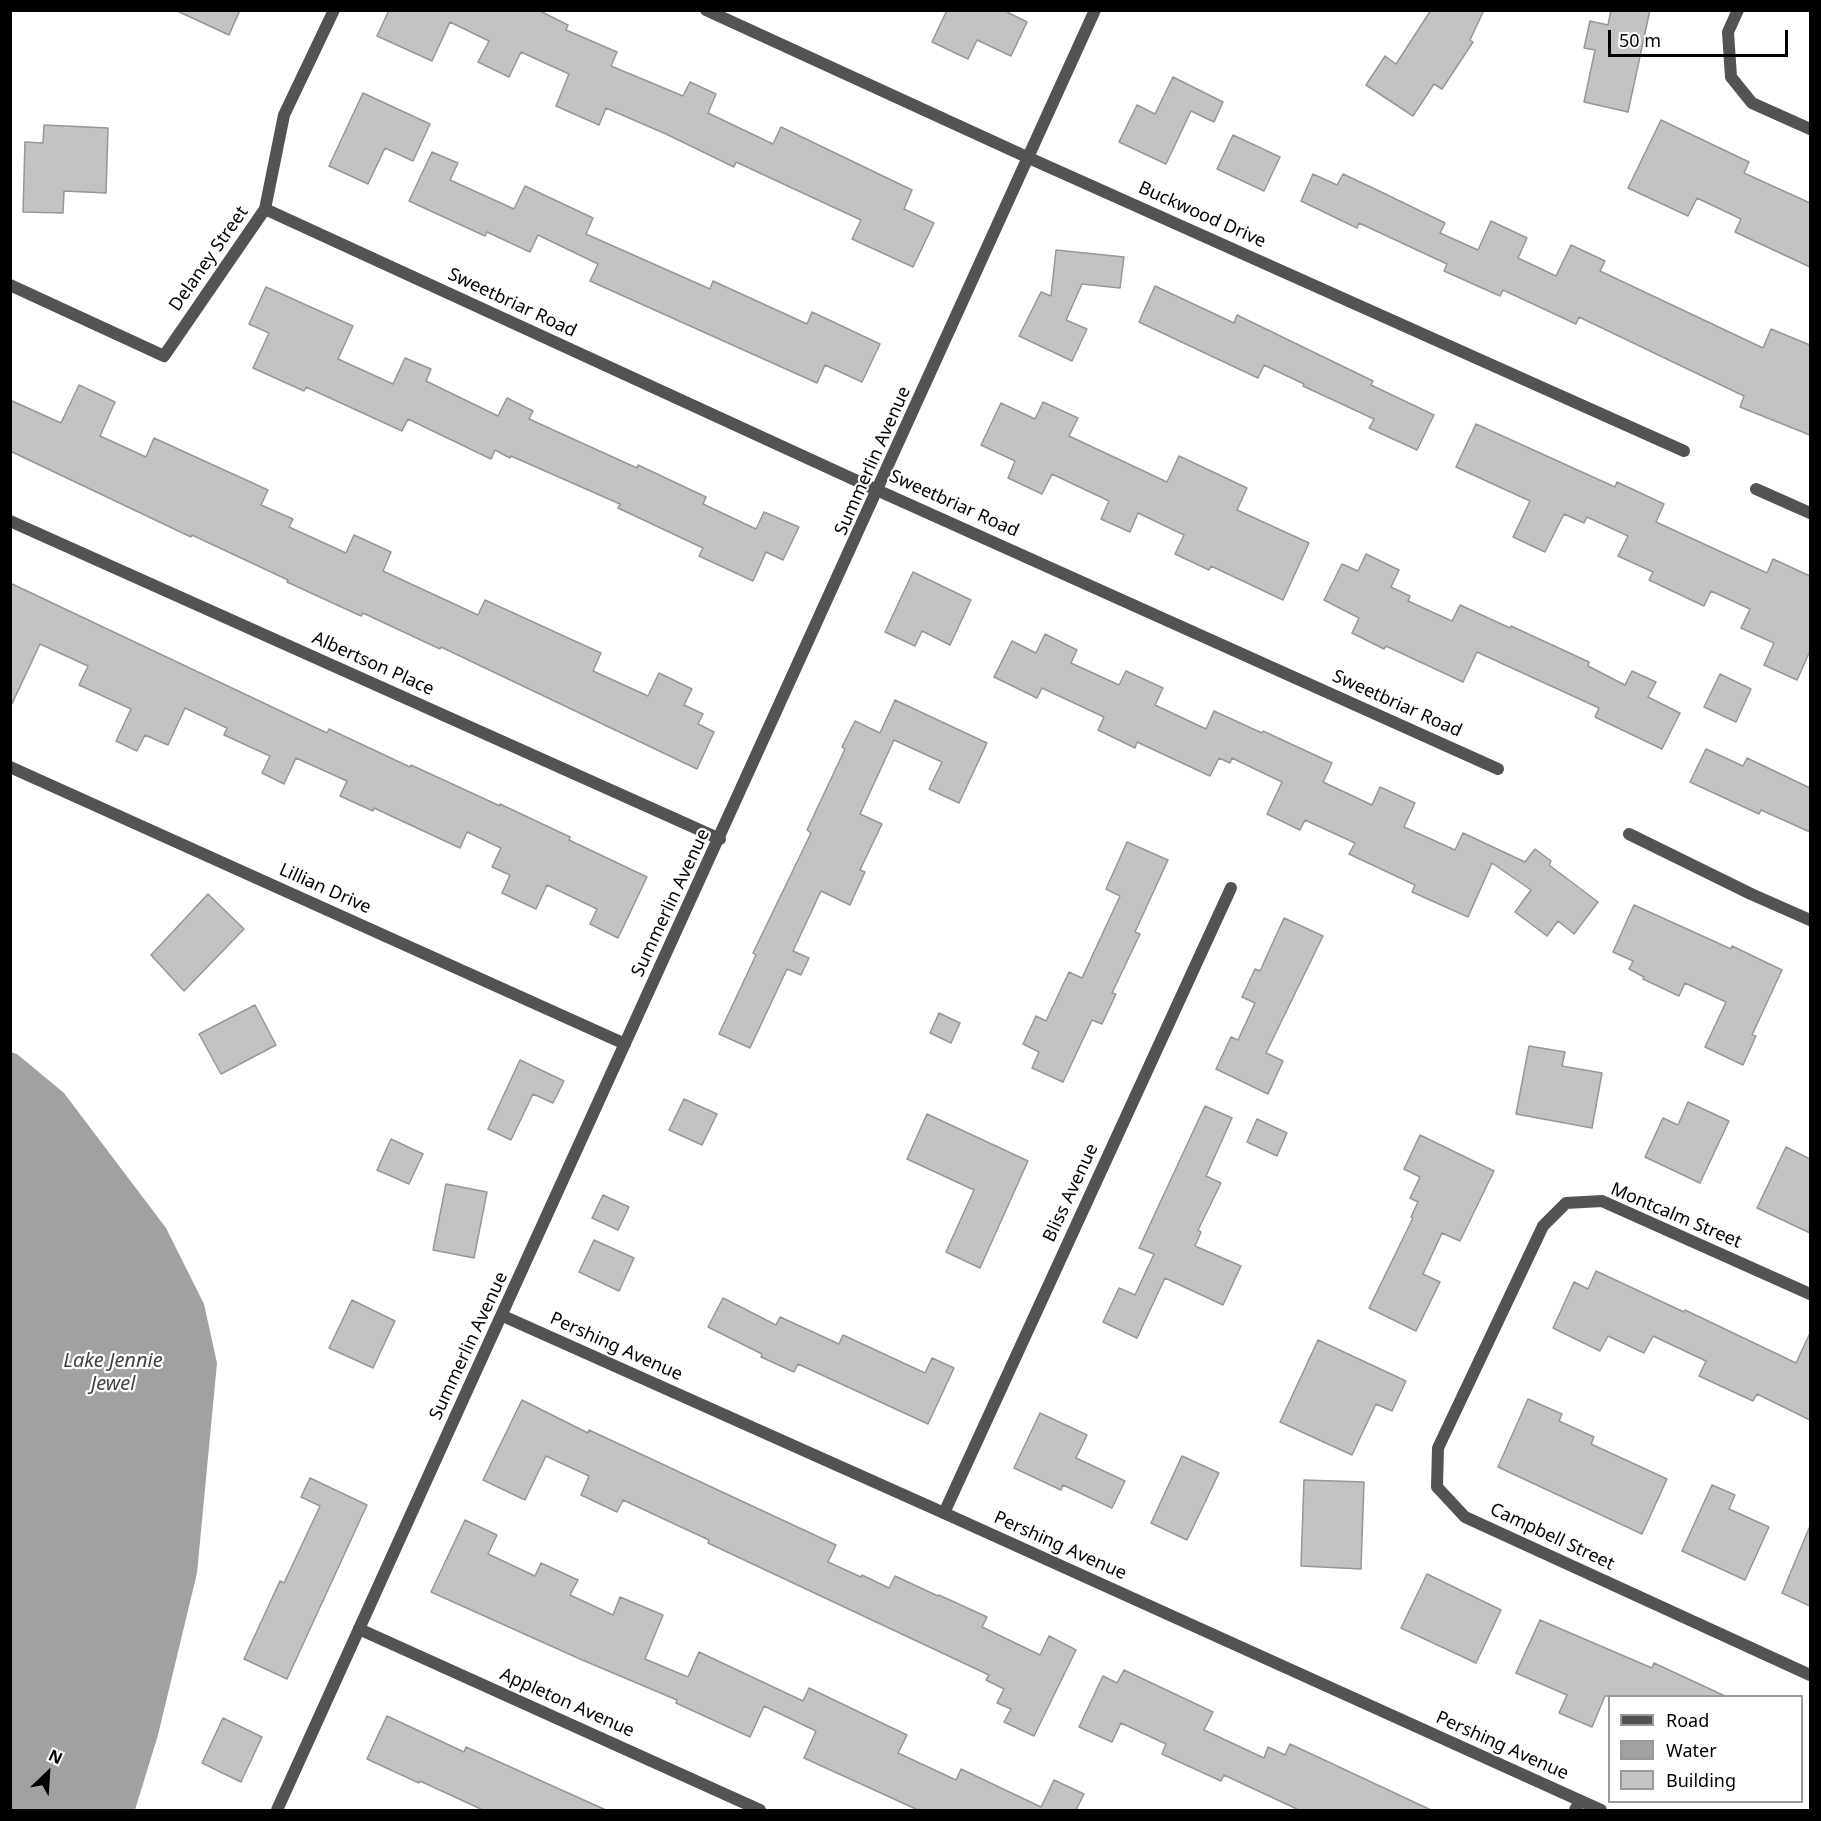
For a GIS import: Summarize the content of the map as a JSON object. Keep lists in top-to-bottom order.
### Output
{
  "streets": {
    "street": [
      "Buckwood Drive",
      "Delaney Street",
      "Sweetbriar Road",
      "Summerlin Avenue",
      "Albertson Place",
      "Lillian Drive",
      "Bliss Avenue",
      "Montcalm Street",
      "Pershing Avenue",
      "Campbell Street",
      "Appleton Avenue"
    ]
  },
  "crossings": [
    ["Buckwood Drive", "Summerlin Avenue"],
    ["Delaney Street", "Sweetbriar Road"],
    ["Sweetbriar Road", "Summerlin Avenue"],
    ["Summerlin Avenue", "Albertson Place"],
    ["Summerlin Avenue", "Lillian Drive"],
    ["Summerlin Avenue", "Pershing Avenue"],
    ["Summerlin Avenue", "Appleton Avenue"],
    ["Bliss Avenue", "Pershing Avenue"],
    ["Montcalm Street", "Campbell Street"]
  ],
  "water": ["Lake Jennie Jewel"],
  "legend": ["Road", "Water", "Building"],
  "scale_bar": "50 m",
  "north": "top right"
}
